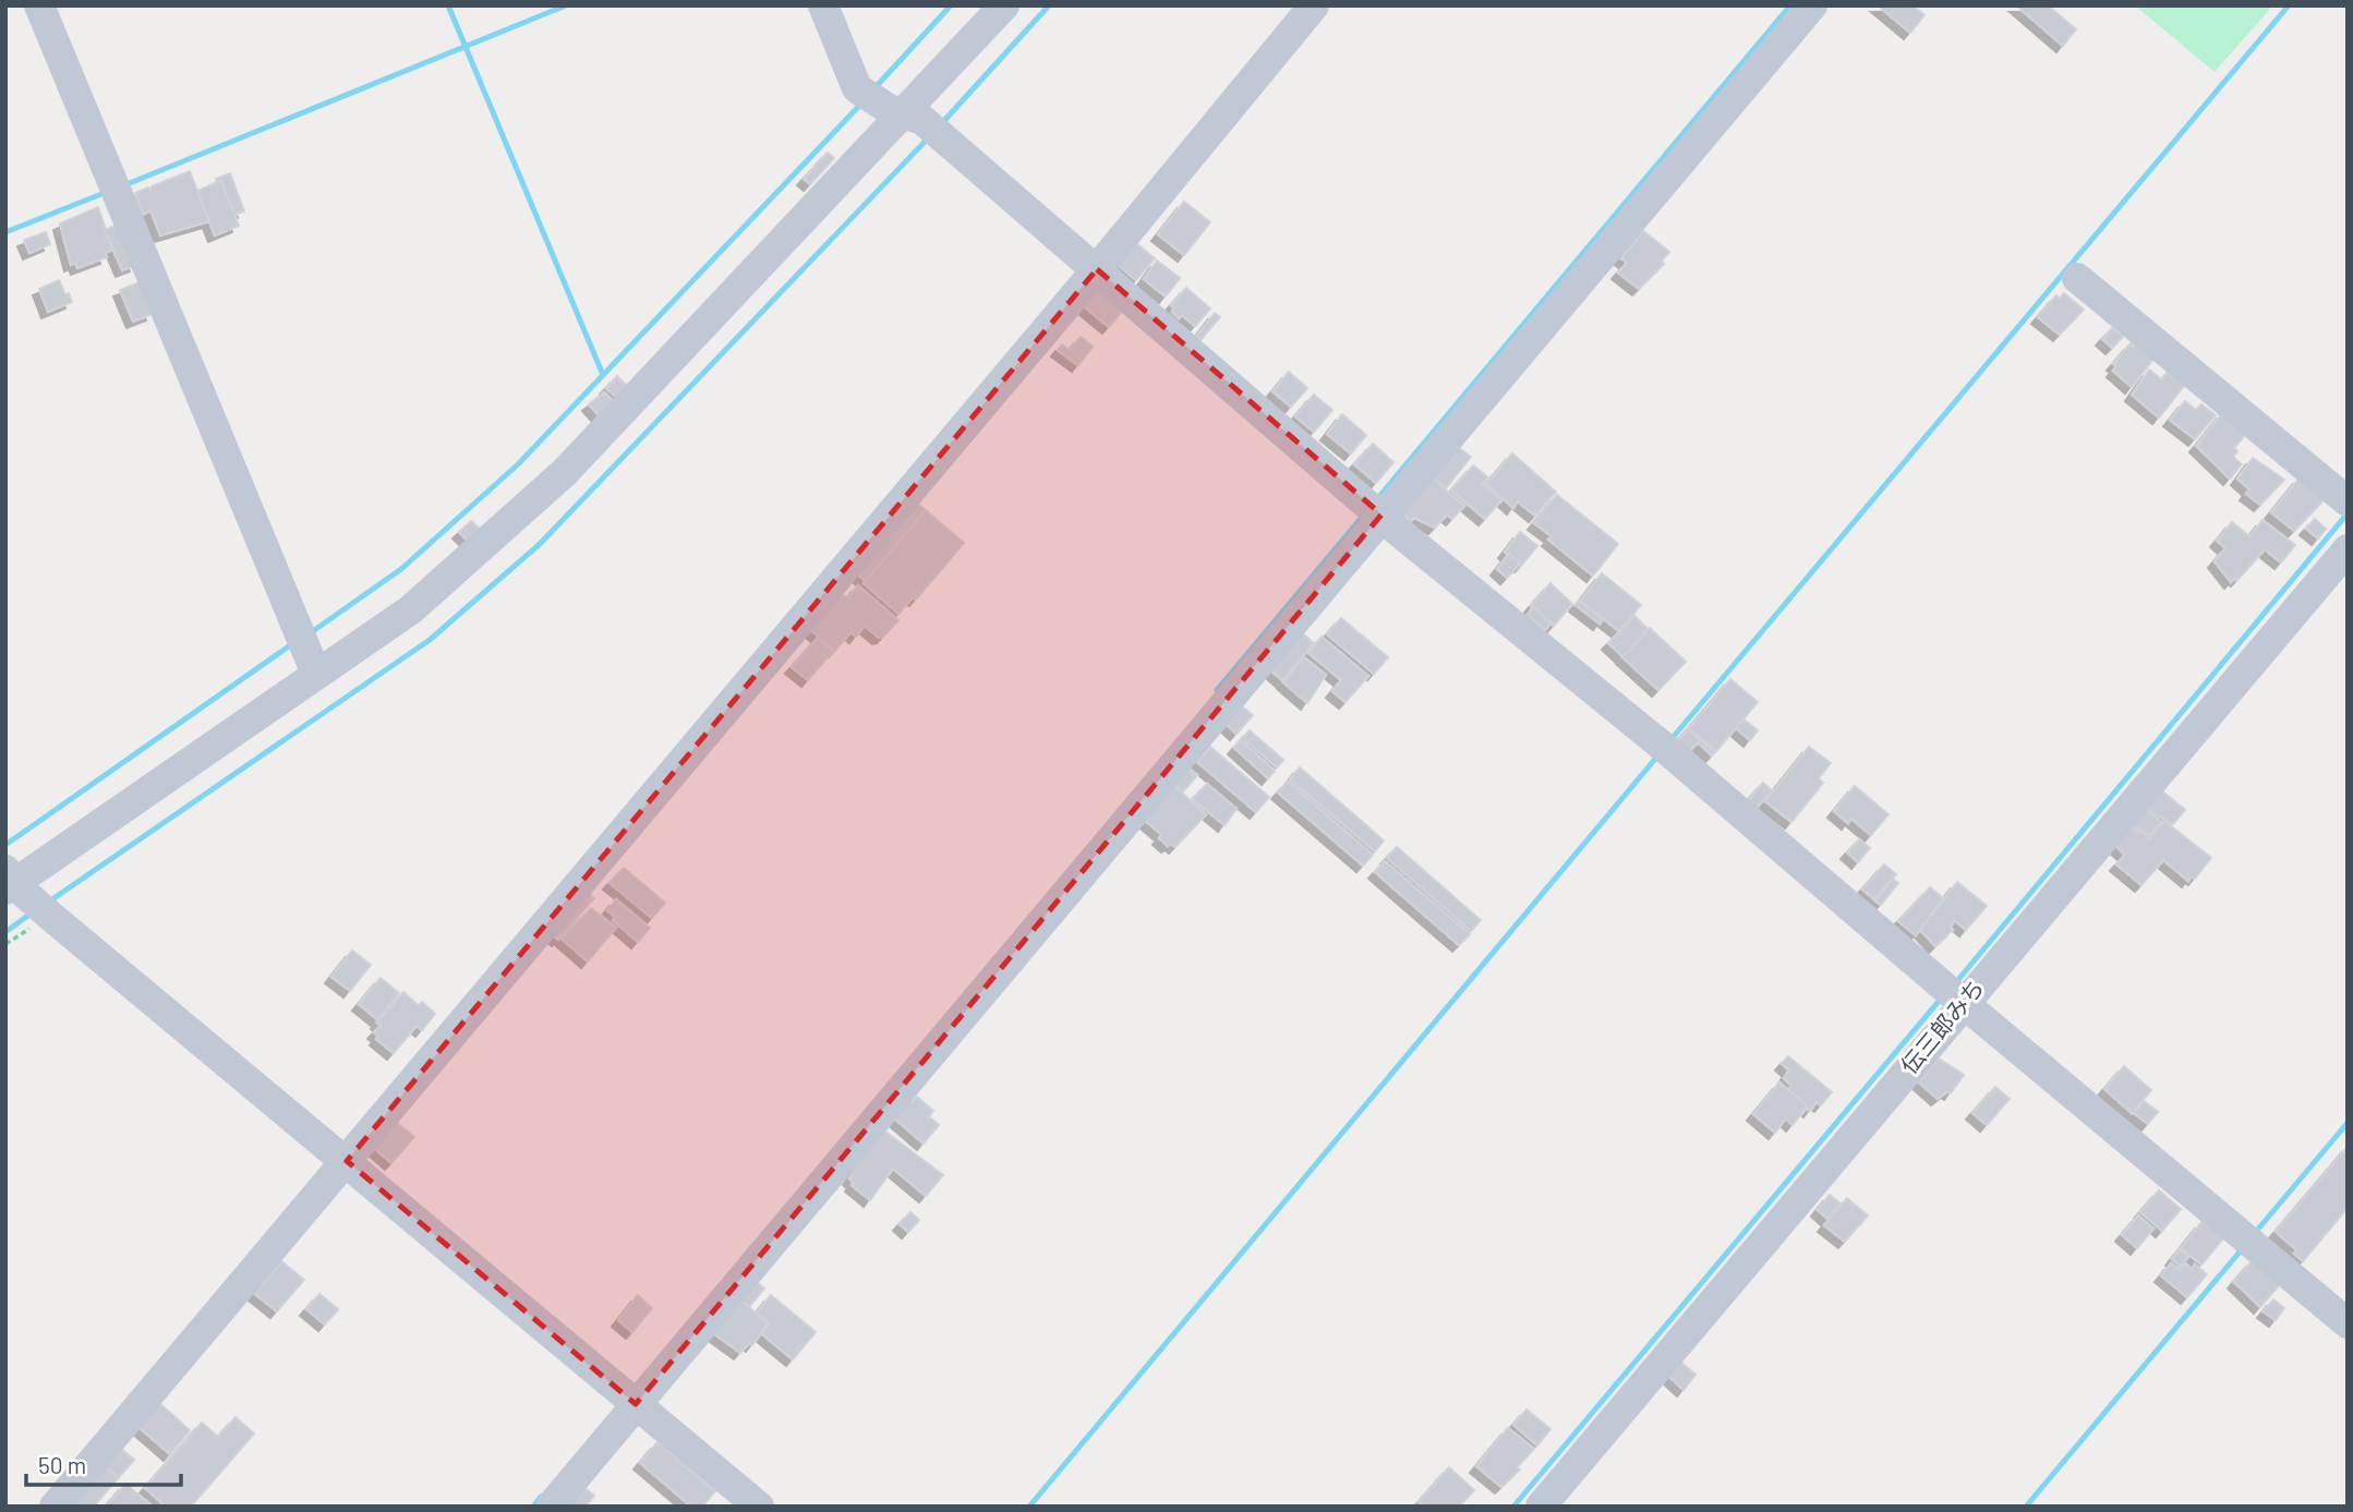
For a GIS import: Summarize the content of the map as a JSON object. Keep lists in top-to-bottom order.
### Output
{
  "streets": {
    "street": ["伝三郎みち"]
  },
  "scale_bar": "50 m"
}
